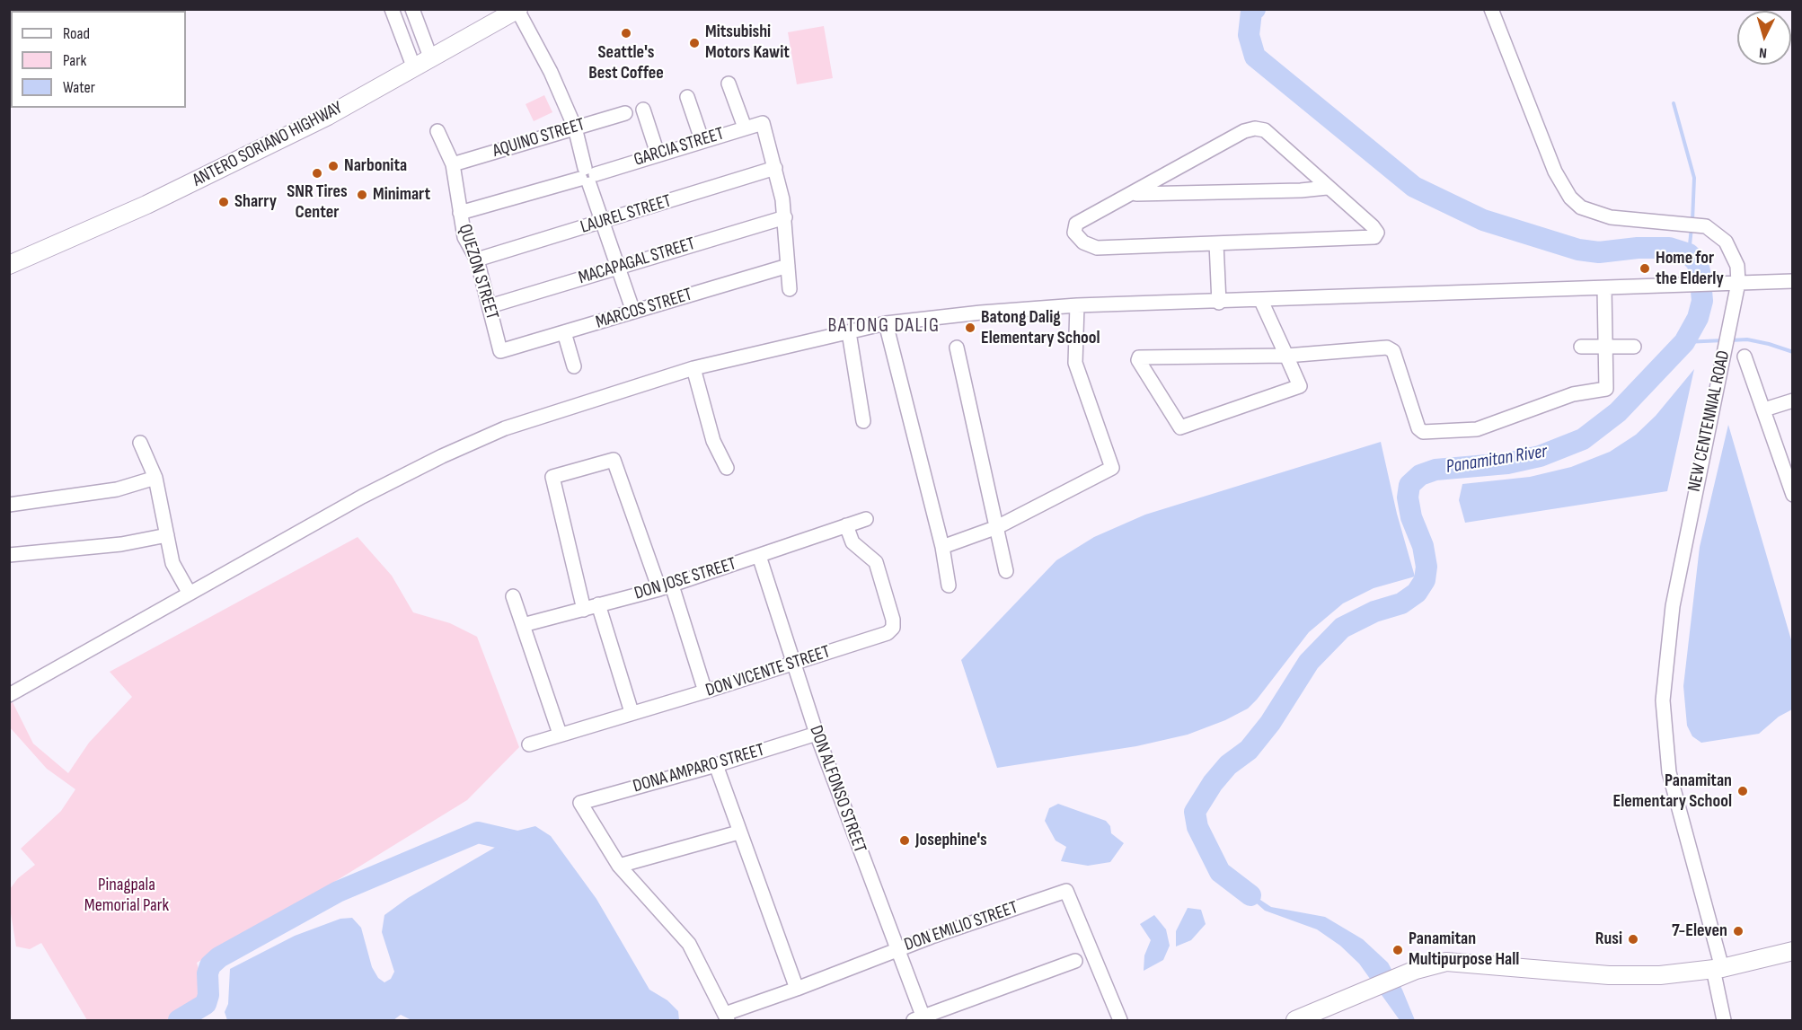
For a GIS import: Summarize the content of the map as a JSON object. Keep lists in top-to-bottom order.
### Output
{
  "streets": {
    "main road": ["ANTERO SORIANO HIGHWAY"],
    "street": [
      "AQUINO STREET",
      "GARCIA STREET",
      "LAUREL STREET",
      "MACAPAGAL STREET",
      "QUEZON STREET",
      "MARCOS STREET",
      "NEW CENTENNIAL ROAD",
      "DON JOSE STREET",
      "DON VICENTE STREET",
      "DONA AMPARO STREET",
      "DON ALFONSO STREET",
      "DON EMILIO STREET"
    ]
  },
  "crossings": [
    ["AQUINO STREET", "QUEZON STREET"],
    ["GARCIA STREET", "LAUREL STREET"],
    ["GARCIA STREET", "QUEZON STREET"],
    ["LAUREL STREET", "QUEZON STREET"],
    ["MACAPAGAL STREET", "QUEZON STREET"],
    ["QUEZON STREET", "MARCOS STREET"],
    ["DON JOSE STREET", "DON VICENTE STREET"],
    ["DON JOSE STREET", "DON ALFONSO STREET"],
    ["DON VICENTE STREET", "DON ALFONSO STREET"],
    ["DONA AMPARO STREET", "DON ALFONSO STREET"],
    ["DON ALFONSO STREET", "DON EMILIO STREET"]
  ],
  "districts": ["BATONG DALIG"],
  "water": ["Panamitan River"],
  "parks": ["Pinagpala Memorial Park"],
  "places": [
    "Seattle's Best Coffee",
    "Mitsubishi Motors Kawit",
    "Narbonita",
    "SNR Tires Center",
    "Minimart",
    "Sharry",
    "Home for the Elderly",
    "Batong Dalig Elementary School",
    "Panamitan Elementary School",
    "Josephine's",
    "7-Eleven",
    "Rusi",
    "Panamitan Multipurpose Hall"
  ],
  "legend": ["Road", "Park", "Water"],
  "north": "bottom"
}
